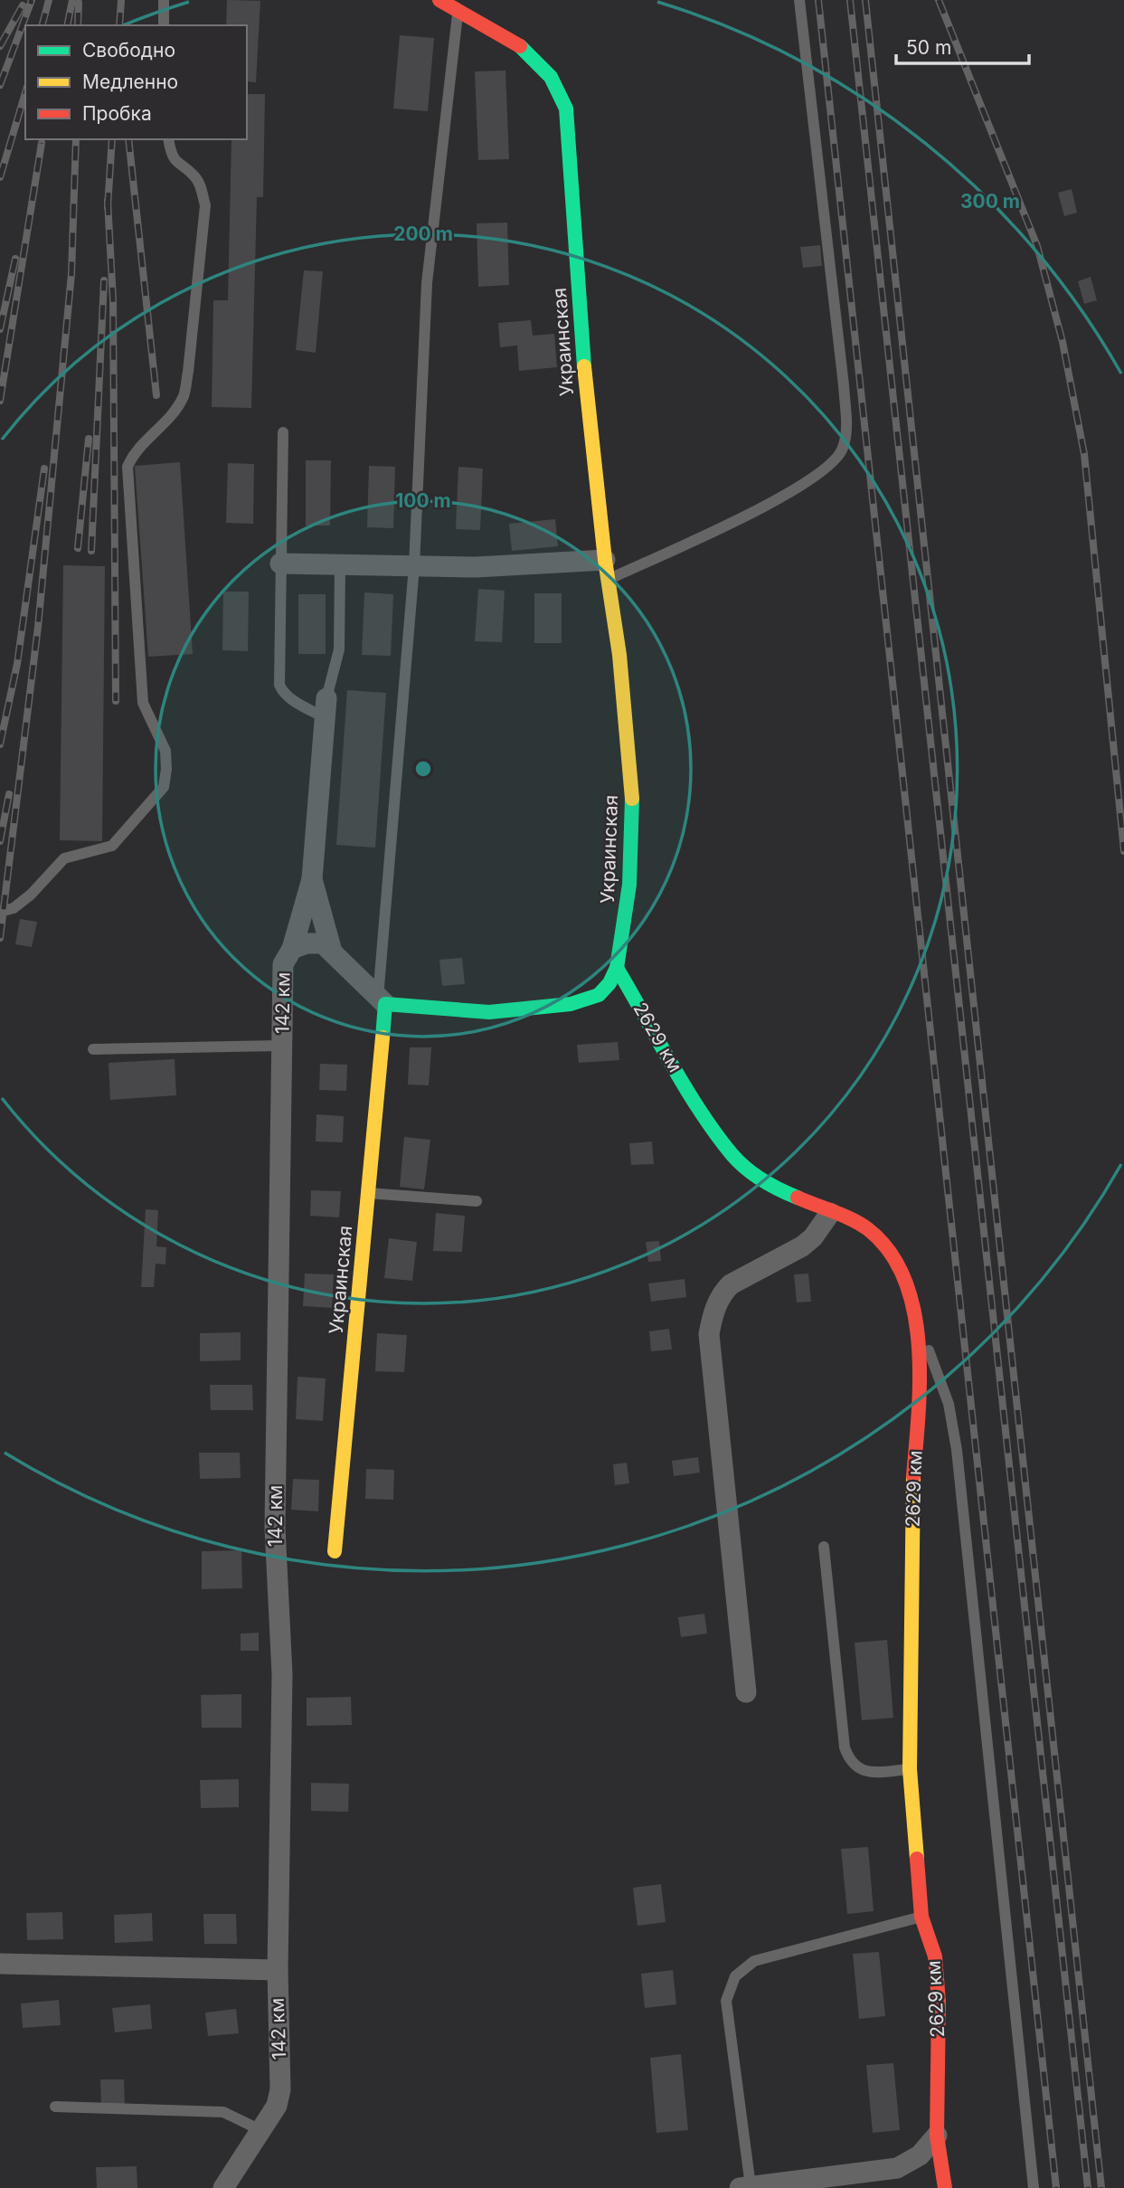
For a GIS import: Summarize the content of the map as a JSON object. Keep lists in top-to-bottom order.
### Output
{
  "streets": {
    "street": ["Украинская", "142 км", "2629 км"]
  },
  "crossings": [
    ["Украинская", "2629 км"]
  ],
  "legend": ["Свободно", "Медленно", "Пробка"],
  "scale_bar": "50 m",
  "rings": ["300 m", "200 m", "100 m"]
}
